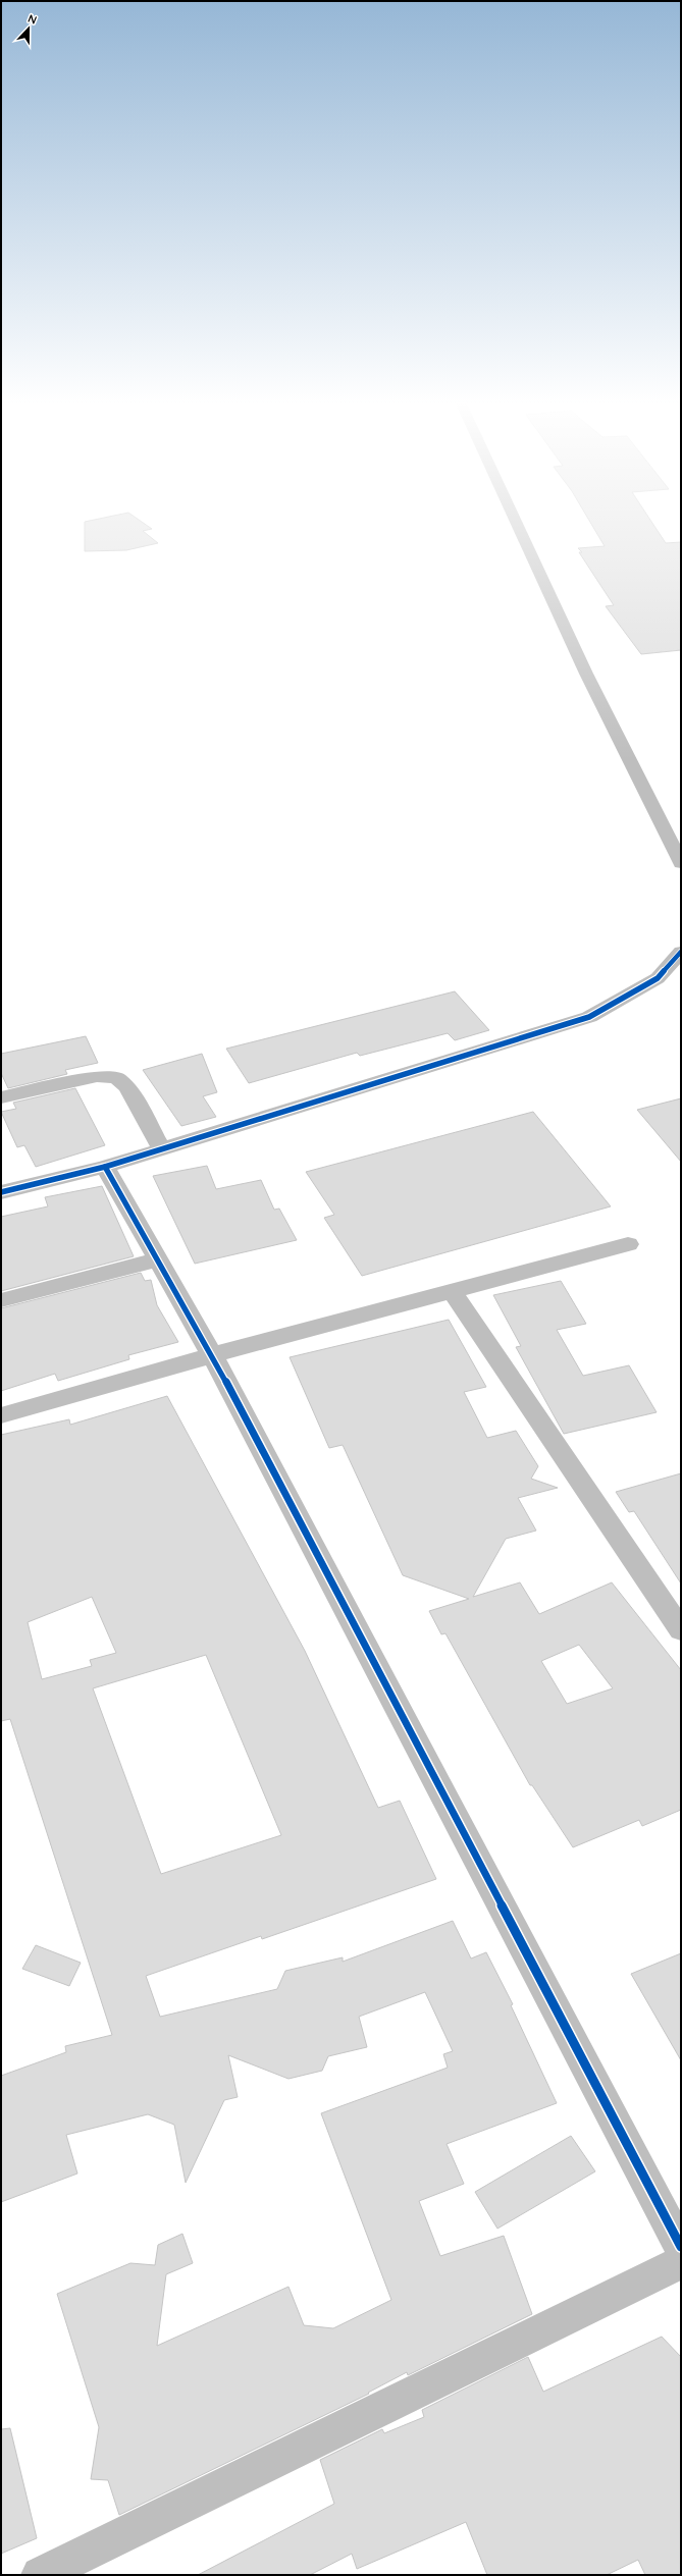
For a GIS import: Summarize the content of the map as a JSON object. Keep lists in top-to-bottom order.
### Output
{
  "north": "top"
}
